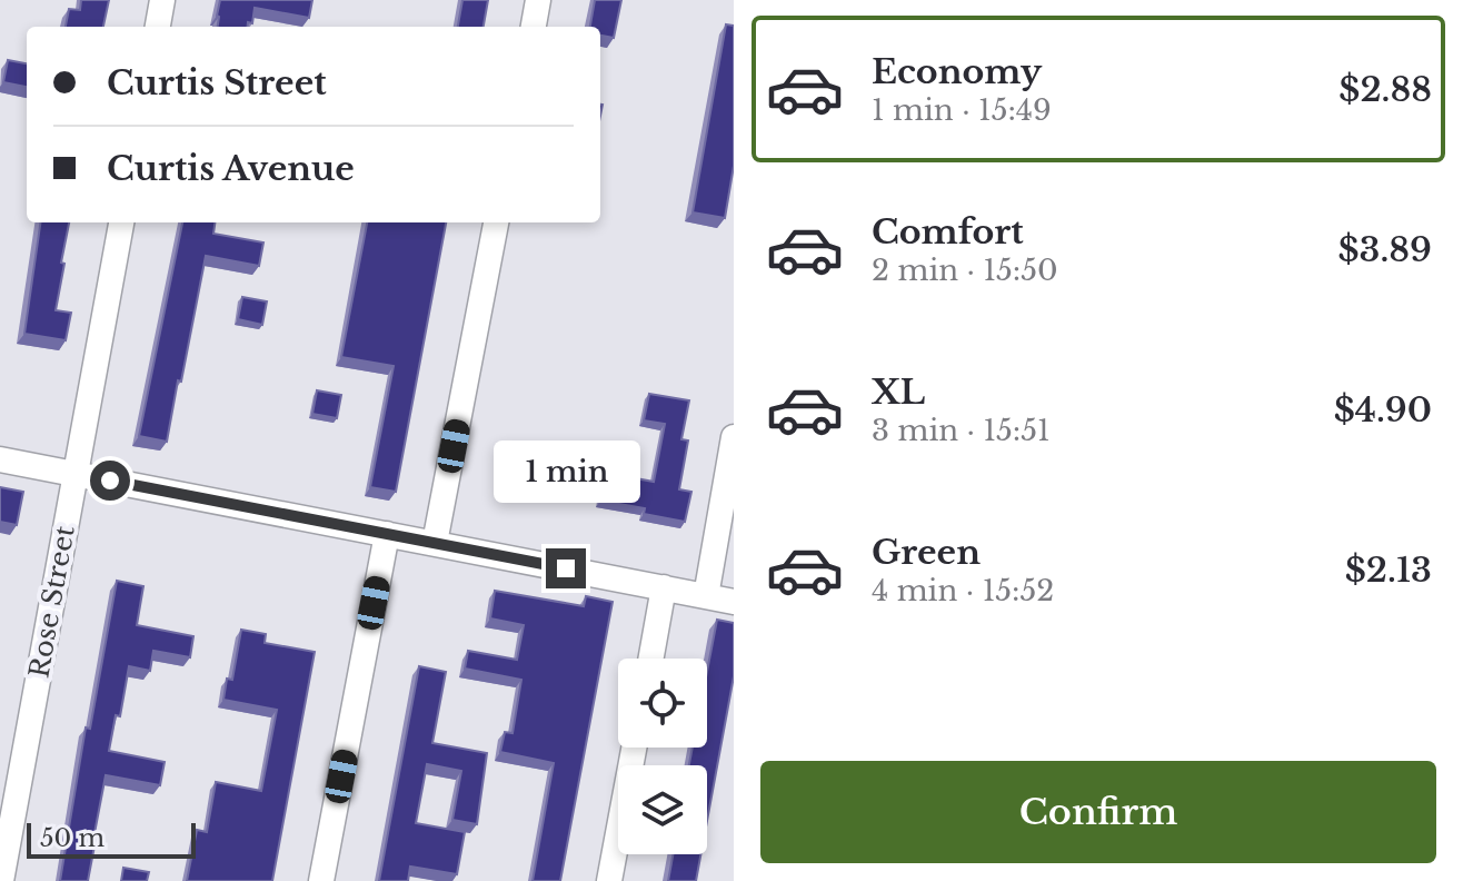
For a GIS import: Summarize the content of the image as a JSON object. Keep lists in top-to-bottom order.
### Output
{
  "streets": {
    "street": ["Rose Street"]
  },
  "scale_bar": "50 m",
  "page": {
    "list": [
      {
        "name": "Economy",
        "note": "1 min · 15:49",
        "value": "$2.88"
      },
      {
        "name": "Comfort",
        "note": "2 min · 15:50",
        "value": "$3.89"
      },
      {
        "name": "XL",
        "note": "3 min · 15:51",
        "value": "$4.90"
      },
      {
        "name": "Green",
        "note": "4 min · 15:52",
        "value": "$2.13"
      }
    ],
    "banner": ["Curtis Street", "Curtis Avenue"],
    "bubble": "1 min",
    "buttons": "Confirm",
    "scale": "50 m"
  }
}
